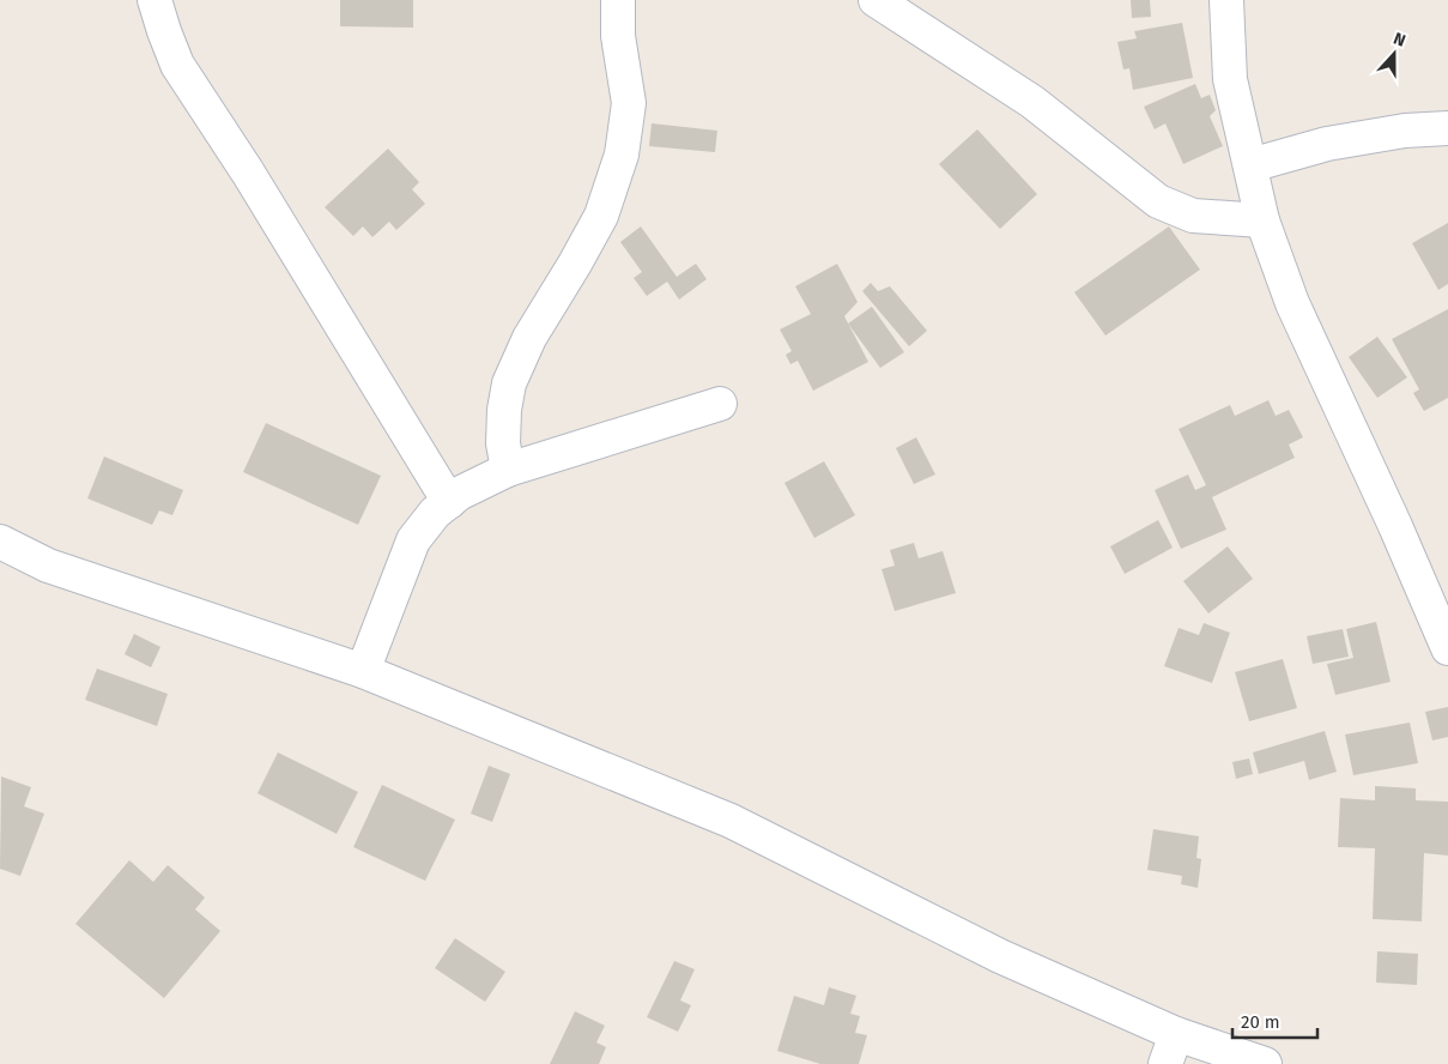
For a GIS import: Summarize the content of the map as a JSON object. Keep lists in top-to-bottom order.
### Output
{
  "scale_bar": "20 m",
  "north": "top"
}
